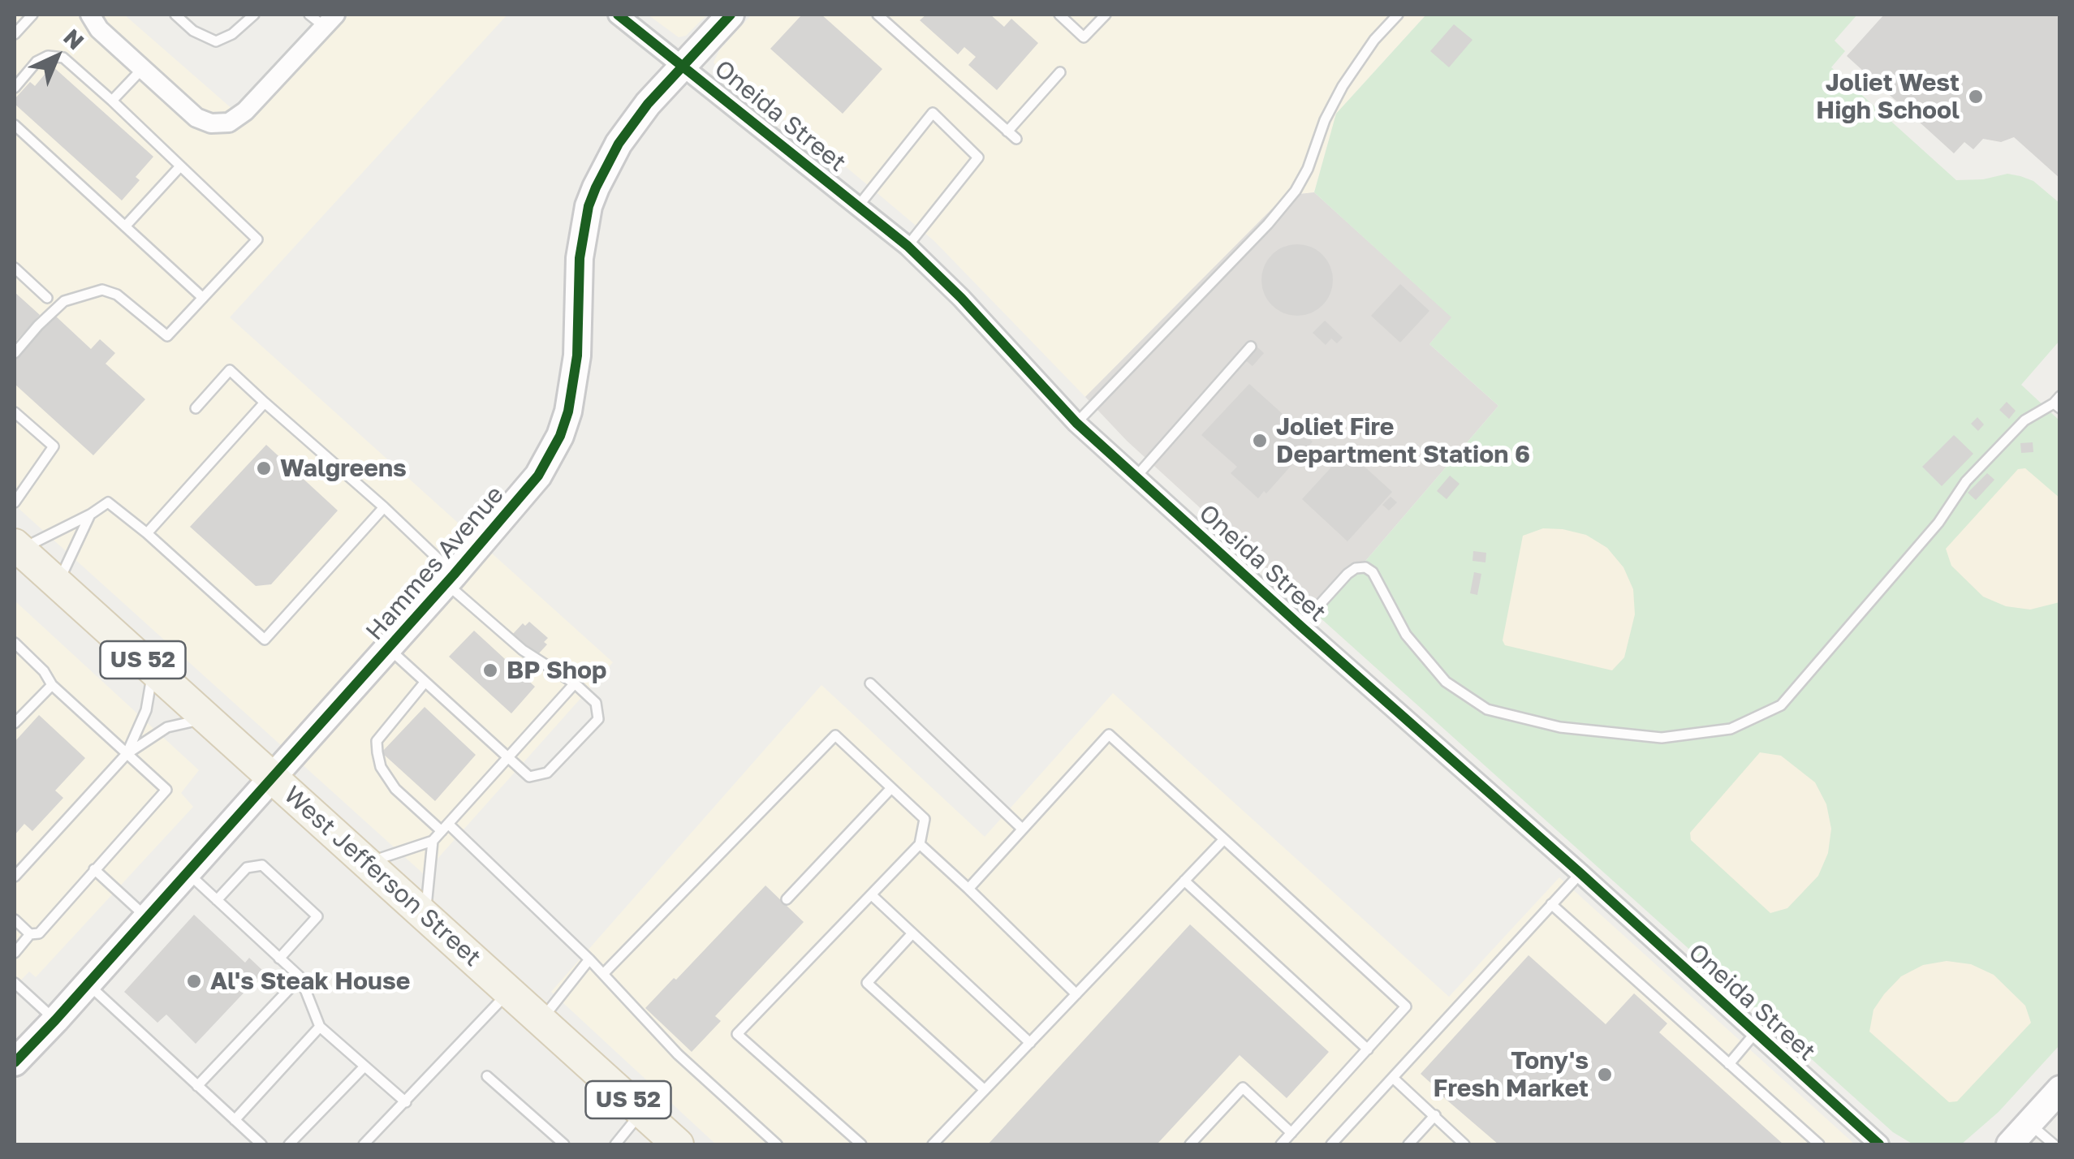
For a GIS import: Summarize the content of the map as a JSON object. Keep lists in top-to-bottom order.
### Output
{
  "streets": {
    "main road": ["US 52", "West Jefferson Street"],
    "street": ["Oneida Street", "Hammes Avenue"]
  },
  "crossings": [
    ["Oneida Street", "Hammes Avenue"],
    ["Hammes Avenue", "West Jefferson Street"]
  ],
  "places": [
    "Joliet West High School",
    "Joliet Fire Department Station 6",
    "Walgreens",
    "BP Shop",
    "Al's Steak House",
    "Tony's Fresh Market"
  ],
  "north": "top right"
}
